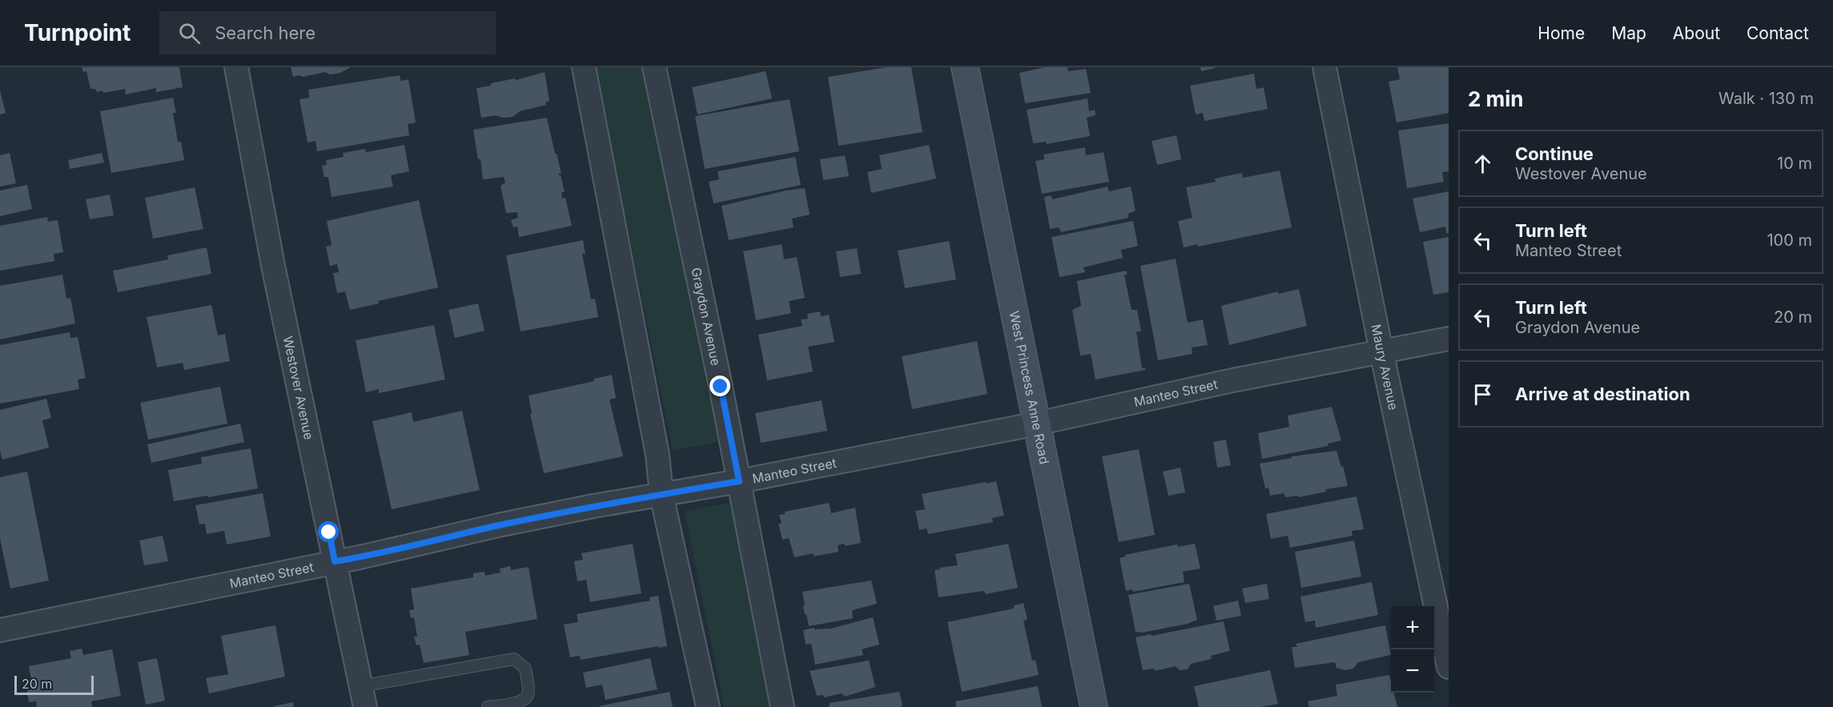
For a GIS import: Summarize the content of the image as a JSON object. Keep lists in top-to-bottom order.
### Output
{
  "streets": {
    "main road": ["West Princess Anne Road"],
    "street": [
      "Graydon Avenue",
      "Maury Avenue",
      "Westover Avenue",
      "Manteo Street"
    ]
  },
  "crossings": [
    ["Graydon Avenue", "Manteo Street"],
    ["Maury Avenue", "Manteo Street"],
    ["Westover Avenue", "Manteo Street"],
    ["West Princess Anne Road", "Manteo Street"]
  ],
  "scale_bar": "20 m",
  "page": {
    "header": "Turnpoint",
    "search": "Search here",
    "nav": [
      "Home",
      "Map",
      "About",
      "Contact"
    ],
    "heading": ["2 min", "Walk · 130 m"],
    "list": [
      ["Continue", "Westover Avenue", "10 m"],
      ["Turn left", "Manteo Street", "100 m"],
      ["Turn left", "Graydon Avenue", "20 m"],
      "Arrive at destination"
    ],
    "map_buttons": ["+", "−"],
    "scale": "20 m"
  }
}
